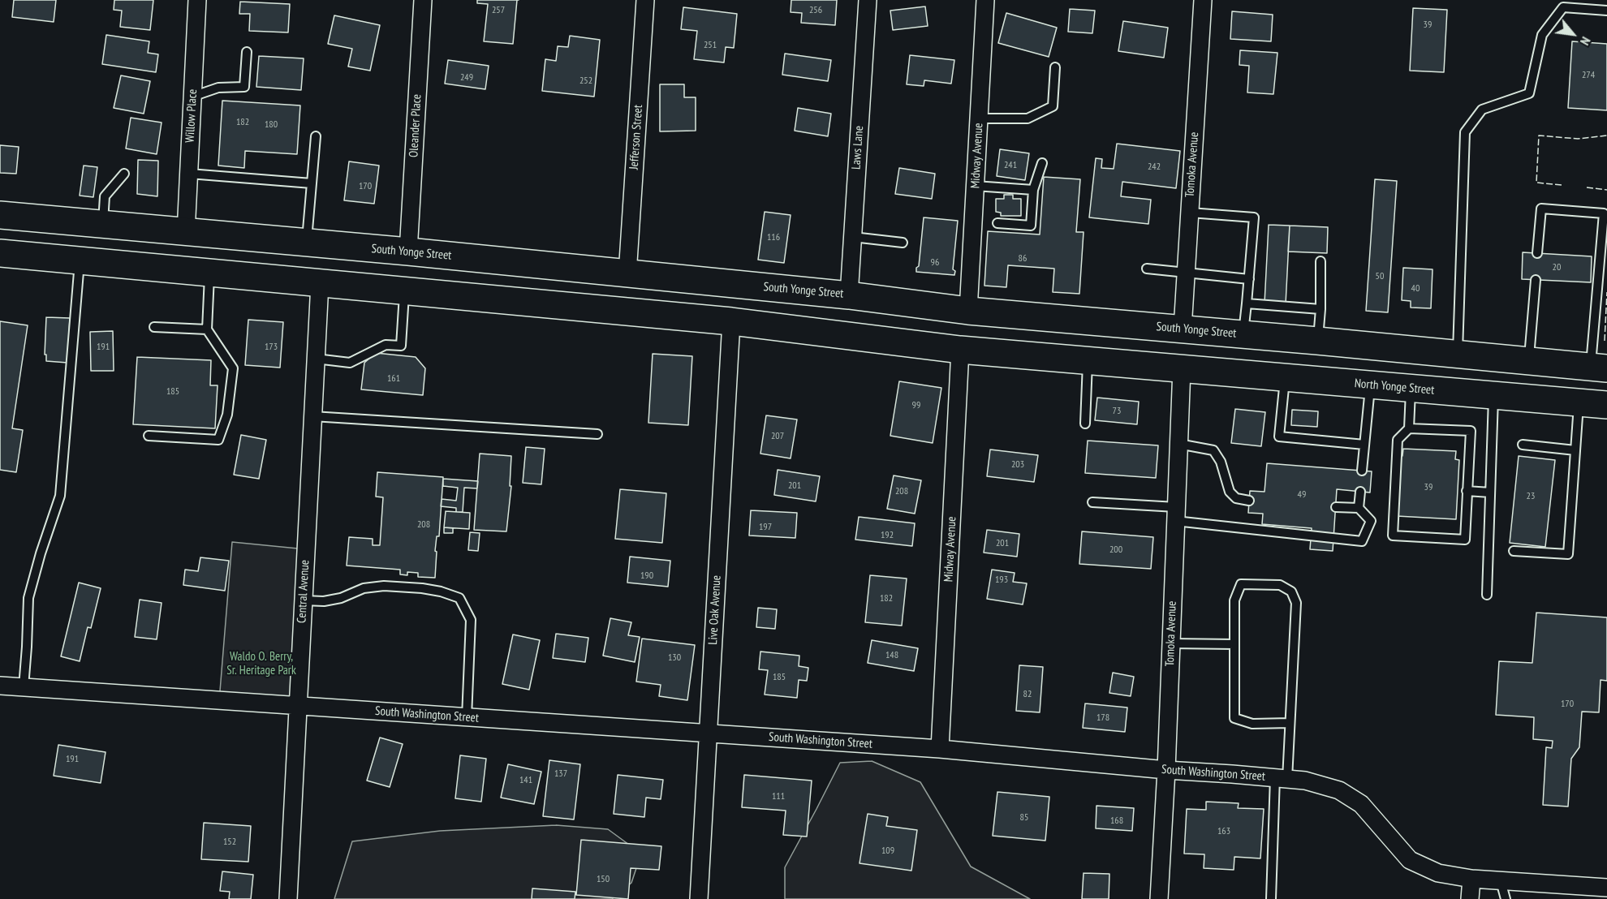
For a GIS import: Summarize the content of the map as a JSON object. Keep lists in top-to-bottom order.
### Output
{
  "streets": {
    "main road": ["South Yonge Street", "North Yonge Street"],
    "street": [
      "Willow Place",
      "Oleander Place",
      "Jefferson Street",
      "Laws Lane",
      "Midway Avenue",
      "Tomoka Avenue",
      "Central Avenue",
      "Live Oak Avenue",
      "South Washington Street"
    ]
  },
  "crossings": [
    ["Willow Place", "South Yonge Street"],
    ["Oleander Place", "South Yonge Street"],
    ["Jefferson Street", "South Yonge Street"],
    ["Laws Lane", "South Yonge Street"],
    ["Midway Avenue", "South Yonge Street"],
    ["Midway Avenue", "South Washington Street"],
    ["Tomoka Avenue", "South Yonge Street"],
    ["Tomoka Avenue", "North Yonge Street"],
    ["Tomoka Avenue", "South Washington Street"],
    ["Central Avenue", "South Washington Street"],
    ["Live Oak Avenue", "South Washington Street"]
  ],
  "parks": ["Waldo O. Berry, Sr. Heritage Park"],
  "house_numbers": [
    "257",
    "256",
    "39",
    "251",
    "274",
    "249",
    "252",
    "182",
    "180",
    "241",
    "242",
    "170",
    "116",
    "86",
    "96",
    "20",
    "50",
    "40",
    "191",
    "173",
    "161",
    "185",
    "99",
    "73",
    "207",
    "203",
    "201",
    "39",
    "208",
    "49",
    "23",
    "208",
    "197",
    "192",
    "201",
    "200",
    "190",
    "193",
    "182",
    "148",
    "130",
    "185",
    "82",
    "170",
    "178",
    "191",
    "137",
    "141",
    "111",
    "85",
    "168",
    "163",
    "152",
    "109",
    "150"
  ],
  "north": "bottom right"
}
